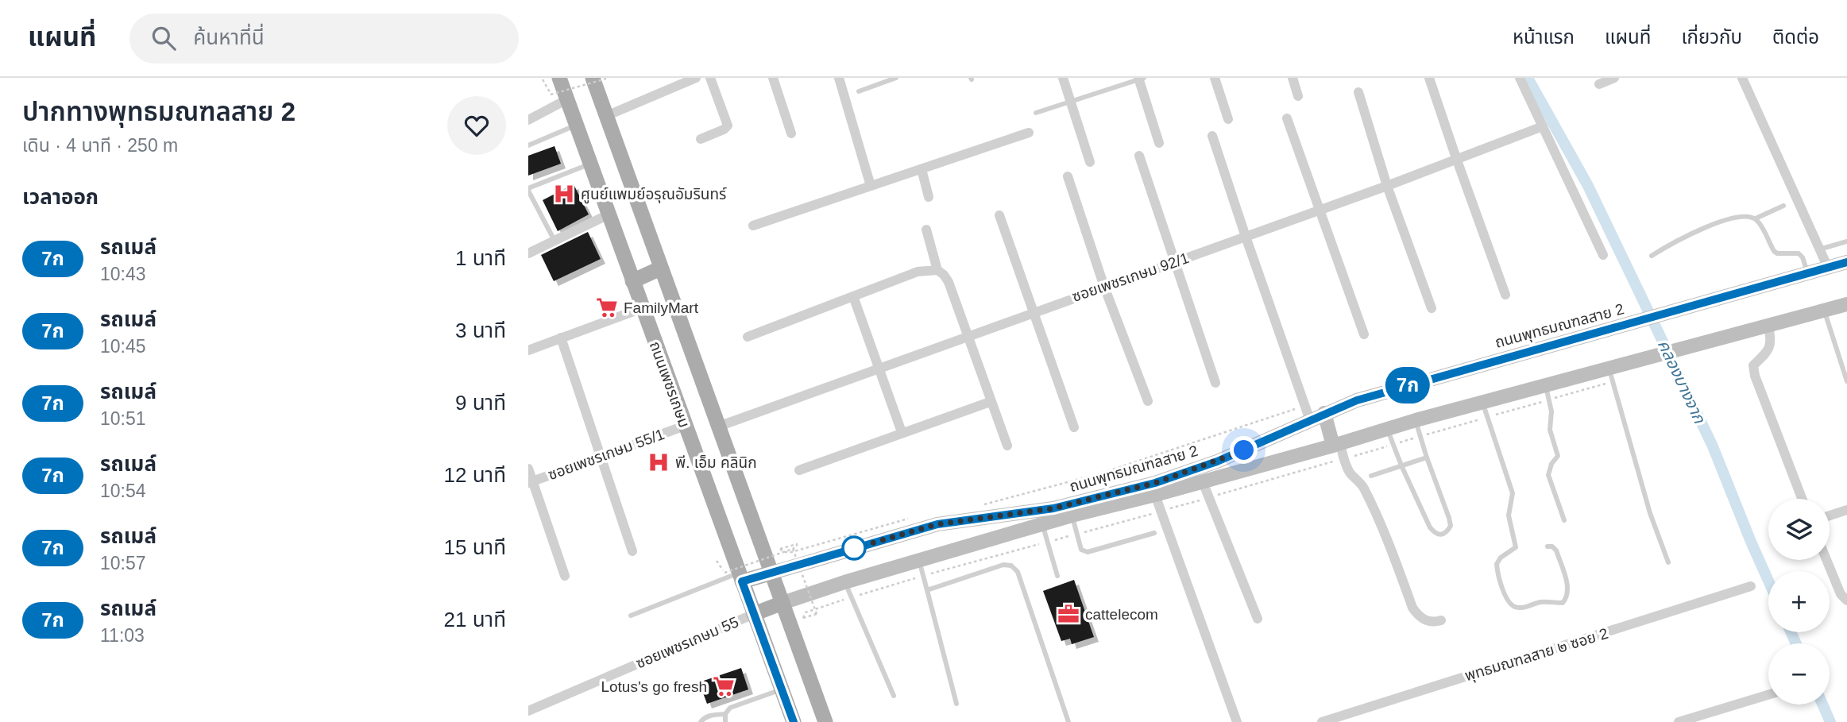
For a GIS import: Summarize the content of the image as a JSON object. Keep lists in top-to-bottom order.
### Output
{
  "streets": {
    "main road": ["ถนนพุทธมณฑลสาย 2", "ถนนเพชรเกษม"],
    "street": [
      "ซอยเพชรเกษม 92/1",
      "ซอยเพชรเกษม 55/1",
      "ซอยเพชรเกษม 55",
      "พุทธมณฑลสาย ๒ ซอย 2"
    ]
  },
  "crossings": [
    ["ซอยเพชรเกษม 92/1", "ถนนเพชรเกษม"],
    ["ถนนพุทธมณฑลสาย 2", "ถนนเพชรเกษม"],
    ["ถนนเพชรเกษม", "ซอยเพชรเกษม 55/1"],
    ["ถนนเพชรเกษม", "ซอยเพชรเกษม 55"]
  ],
  "water": ["คลองบางจาก"],
  "places": {
    "hospital": ["ศูนย์แพมย์อรุณอัมรินทร์", "พี. เอ็ม คลินิก"],
    "supermarket": ["FamilyMart", "Lotus's go fresh"],
    "office": ["cattelecom"]
  },
  "lines": ["bus line 7ก"],
  "page": {
    "header": "แผนที่",
    "search": "ค้นหาที่นี่",
    "nav": [
      "หน้าแรก",
      "แผนที่",
      "เกี่ยวกับ",
      "ติดต่อ"
    ],
    "heading": [
      ["ปากทางพุทธมณฑลสาย 2", "เดิน · 4 นาที · 250 m"],
      "เวลาออก"
    ],
    "on_map": "7ก",
    "list": [
      {
        "mark": "7ก",
        "name": "รถเมล์",
        "note": "10:43",
        "value": "1 นาที"
      },
      {
        "mark": "7ก",
        "name": "รถเมล์",
        "note": "10:45",
        "value": "3 นาที"
      },
      {
        "mark": "7ก",
        "name": "รถเมล์",
        "note": "10:51",
        "value": "9 นาที"
      },
      {
        "mark": "7ก",
        "name": "รถเมล์",
        "note": "10:54",
        "value": "12 นาที"
      },
      {
        "mark": "7ก",
        "name": "รถเมล์",
        "note": "10:57",
        "value": "15 นาที"
      },
      {
        "mark": "7ก",
        "name": "รถเมล์",
        "note": "11:03",
        "value": "21 นาที"
      }
    ],
    "map_buttons": ["+", "−"]
  }
}
